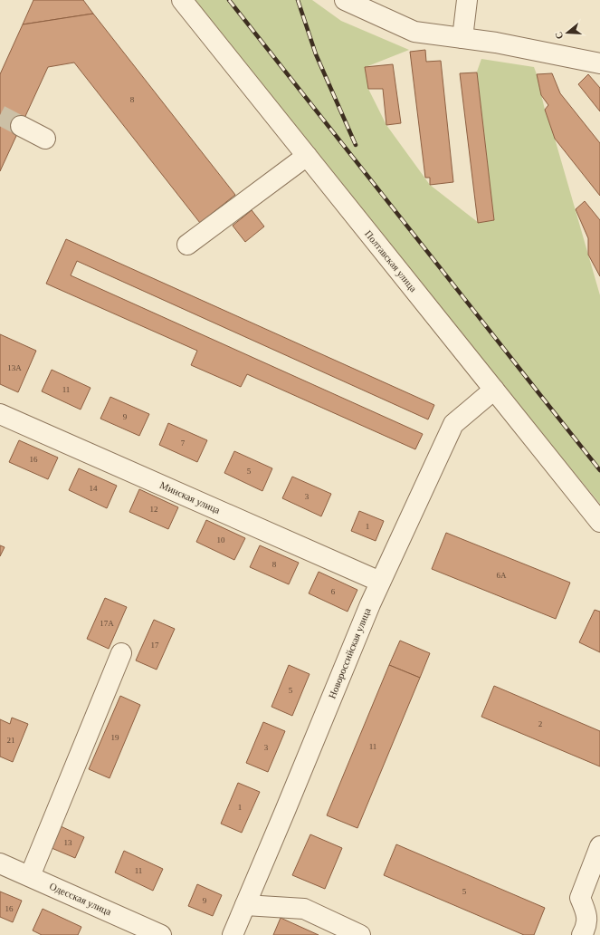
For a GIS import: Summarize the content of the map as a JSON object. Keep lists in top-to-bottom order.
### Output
{
  "streets": {
    "street": [
      "Полтавская улица",
      "Минская улица",
      "Новороссийская улица",
      "Одесская улица"
    ]
  },
  "crossings": [
    ["Полтавская улица", "Новороссийская улица"],
    ["Минская улица", "Новороссийская улица"]
  ],
  "house_numbers": [
    "8",
    "13А",
    "11",
    "9",
    "7",
    "16",
    "5",
    "14",
    "3",
    "12",
    "1",
    "10",
    "8",
    "6А",
    "6",
    "17А",
    "17",
    "5",
    "2",
    "19",
    "21",
    "11",
    "3",
    "1",
    "13",
    "11",
    "5",
    "9",
    "16"
  ],
  "north": "left"
}
